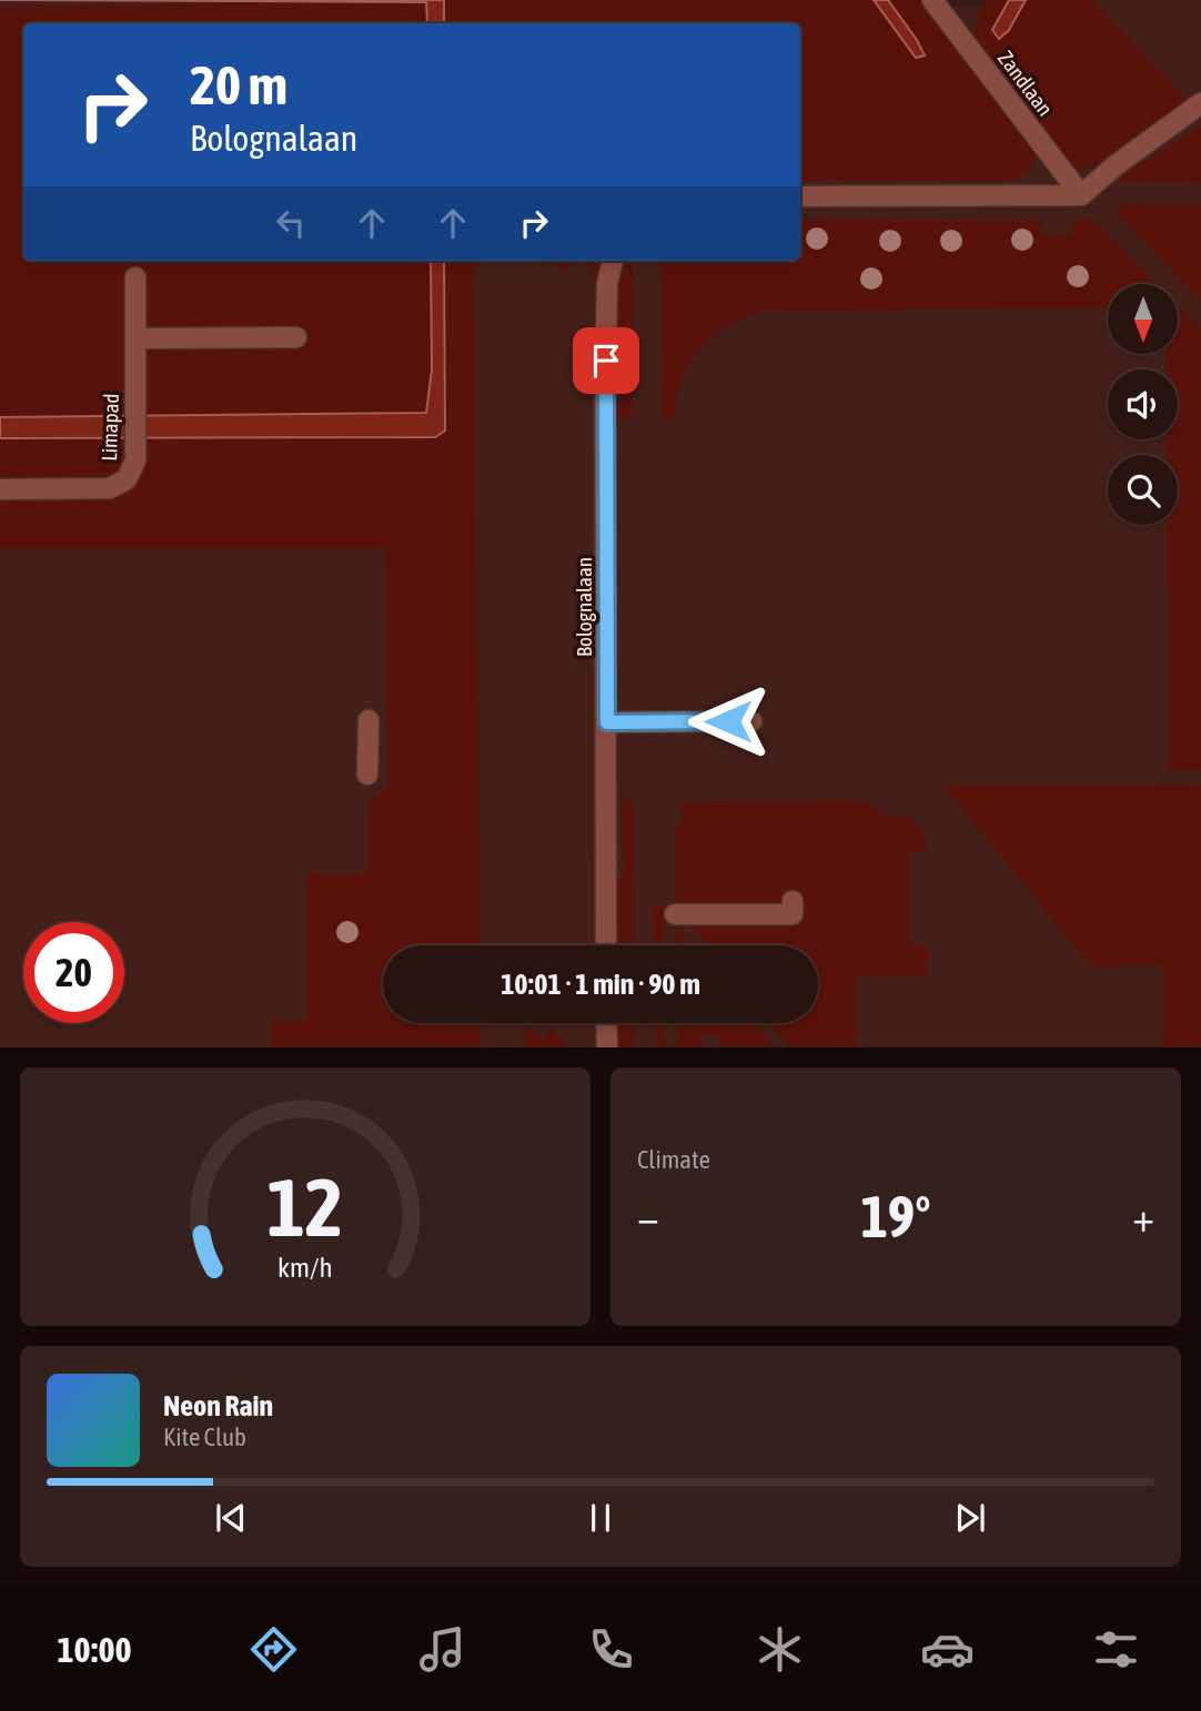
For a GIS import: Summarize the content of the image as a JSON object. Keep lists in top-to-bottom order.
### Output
{
  "streets": {
    "street": ["Zandlaan", "Limapad", "Bolognalaan"]
  },
  "north": "bottom",
  "page": {
    "turn": ["20 m", "Bolognalaan"],
    "limit": "20",
    "trip": "10:01 · 1 min · 90 m",
    "tile": "Climate",
    "heat": ["−", "19°", "+"],
    "song": ["Neon Rain", "Kite Club"],
    "tabs": "10:00",
    "gauge": ["12", "km/h"]
  }
}
